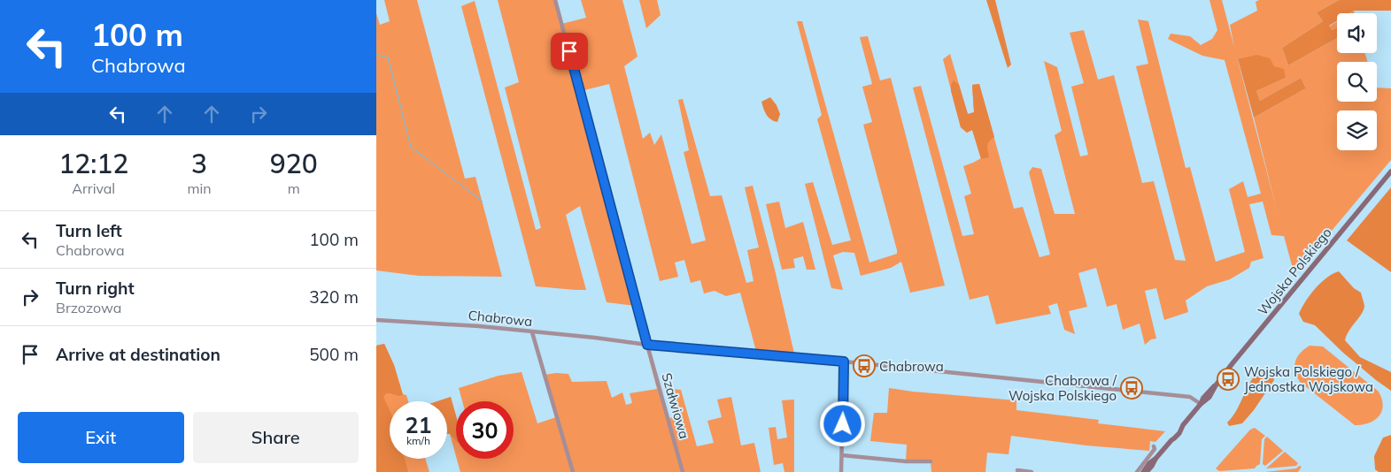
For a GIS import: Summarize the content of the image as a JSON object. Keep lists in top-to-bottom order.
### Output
{
  "streets": {
    "main road": ["Wojska Polskiego"],
    "street": ["Chabrowa", "Szałwiowa"]
  },
  "crossings": [
    ["Wojska Polskiego", "Chabrowa"],
    ["Chabrowa", "Szałwiowa"]
  ],
  "places": {
    "bus stop": ["Chabrowa", "Wojska Polskiego / Jednostka Wojskowa", "Chabrowa / Wojska Polskiego"]
  },
  "page": {
    "turn": ["100 m", "Chabrowa"],
    "eta": [
      "12:12",
      "Arrival",
      "3",
      "min",
      "920",
      "m"
    ],
    "list": [
      {
        "name": "Turn left",
        "note": "Chabrowa",
        "value": "100 m"
      },
      {
        "name": "Turn right",
        "note": "Brzozowa",
        "value": "320 m"
      },
      {
        "name": "Arrive at destination",
        "value": "500 m"
      }
    ],
    "speed": "21 km/h",
    "limit": "30",
    "buttons": ["Exit", "Share"]
  }
}
